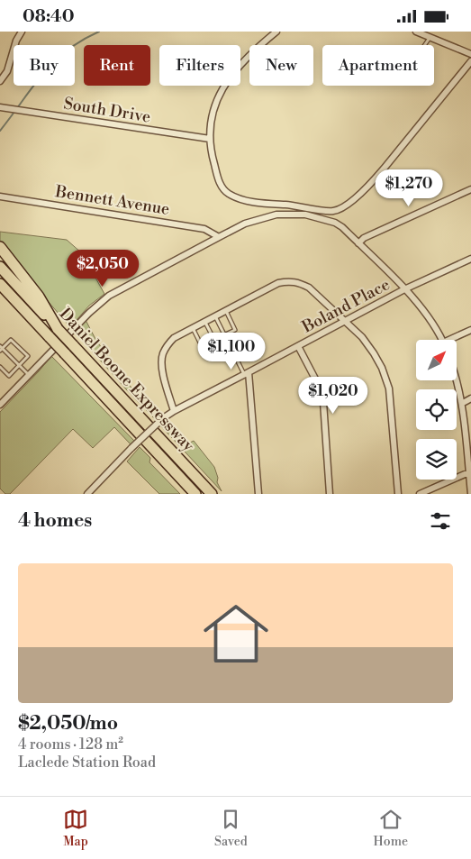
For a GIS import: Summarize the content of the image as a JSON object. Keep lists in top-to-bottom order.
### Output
{
  "streets": {
    "highway": ["Daniel Boone Expressway"],
    "street": ["South Drive", "Bennett Avenue", "Boland Place"]
  },
  "north": "top right",
  "page": {
    "status": "08:40",
    "chip": [
      "Buy",
      "Rent",
      "Filters",
      "New",
      "Apartment"
    ],
    "price": [
      "$1,270",
      "$2,050",
      "$1,100",
      "$1,020"
    ],
    "heading": "4 homes",
    "list": [
      {
        "name": "$2,050/mo",
        "note": "4 rooms · 128 m² · Laclede Station Road"
      }
    ],
    "tabs": ["Map", "Saved", "Home"]
  }
}
